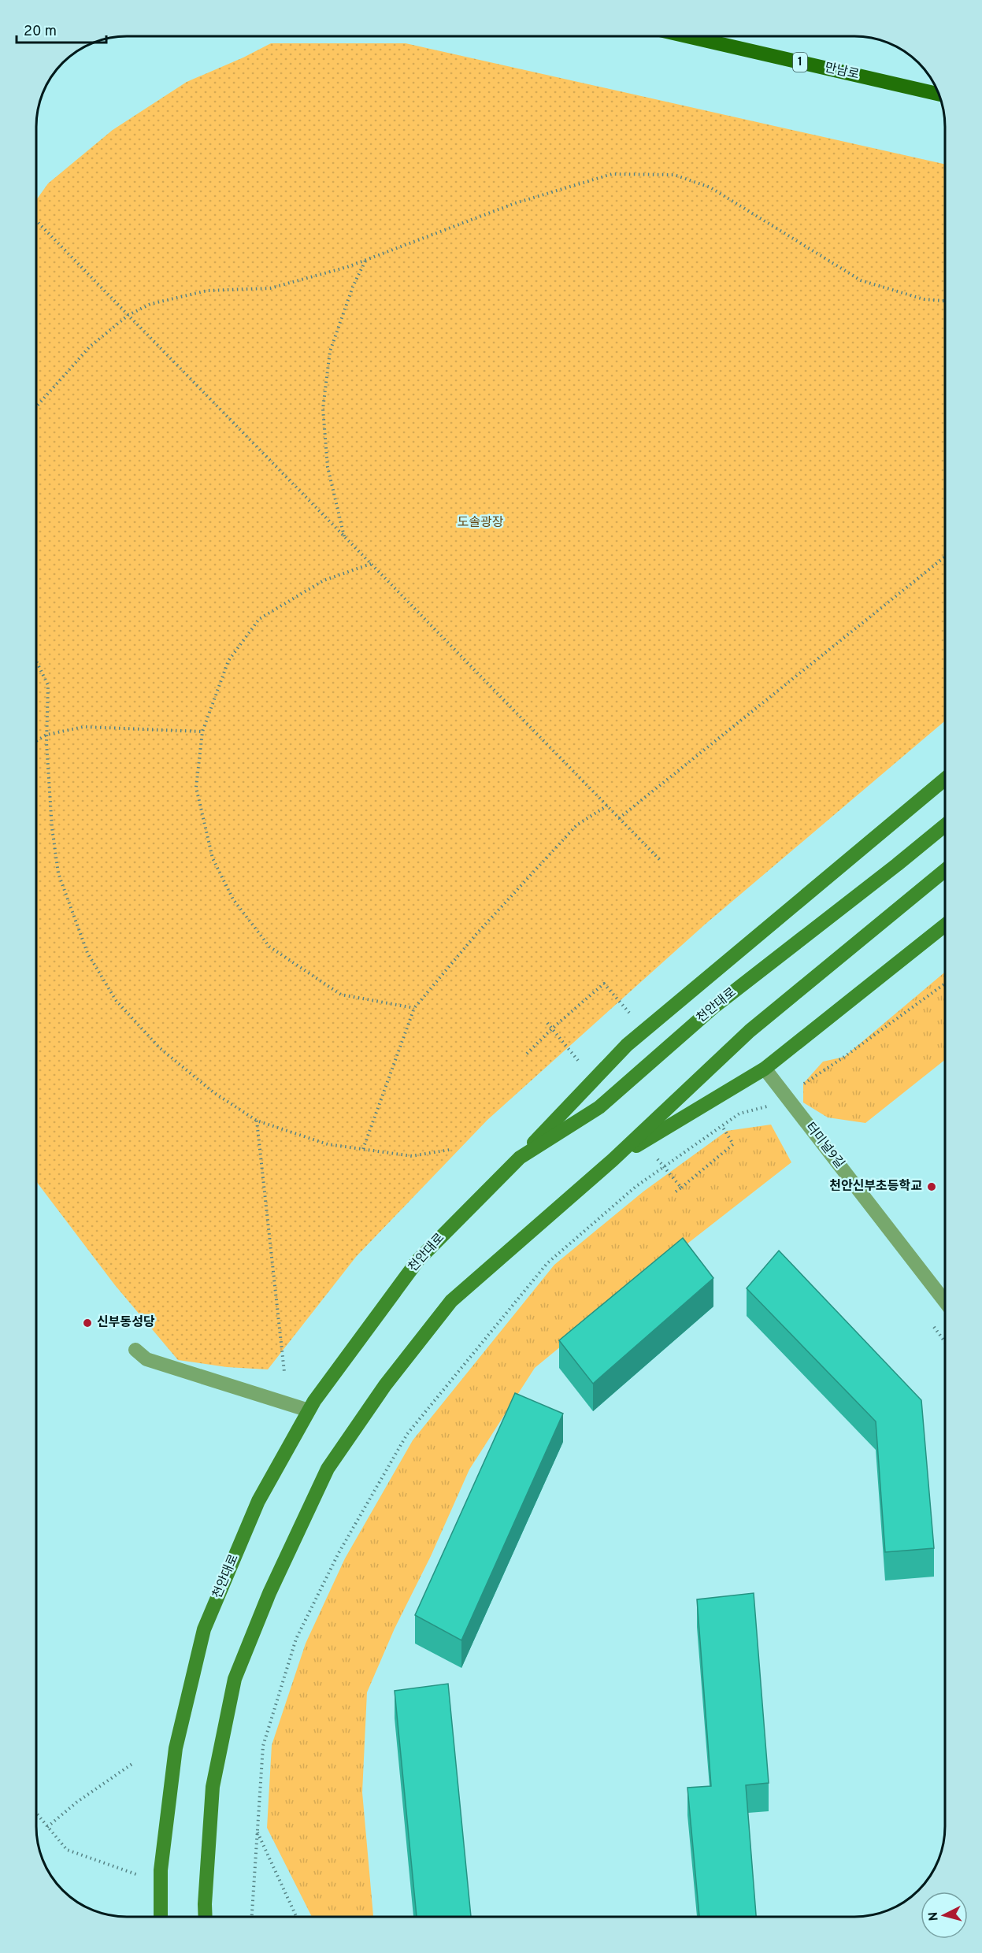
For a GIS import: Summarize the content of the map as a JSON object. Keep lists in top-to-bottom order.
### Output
{
  "streets": {
    "main road": ["1", "만남로", "천안대로"],
    "street": ["터미널9길"]
  },
  "parks": ["도솔광장"],
  "places": ["천안신부초등학교", "신부동성당"],
  "scale_bar": "20 m",
  "north": "left"
}
